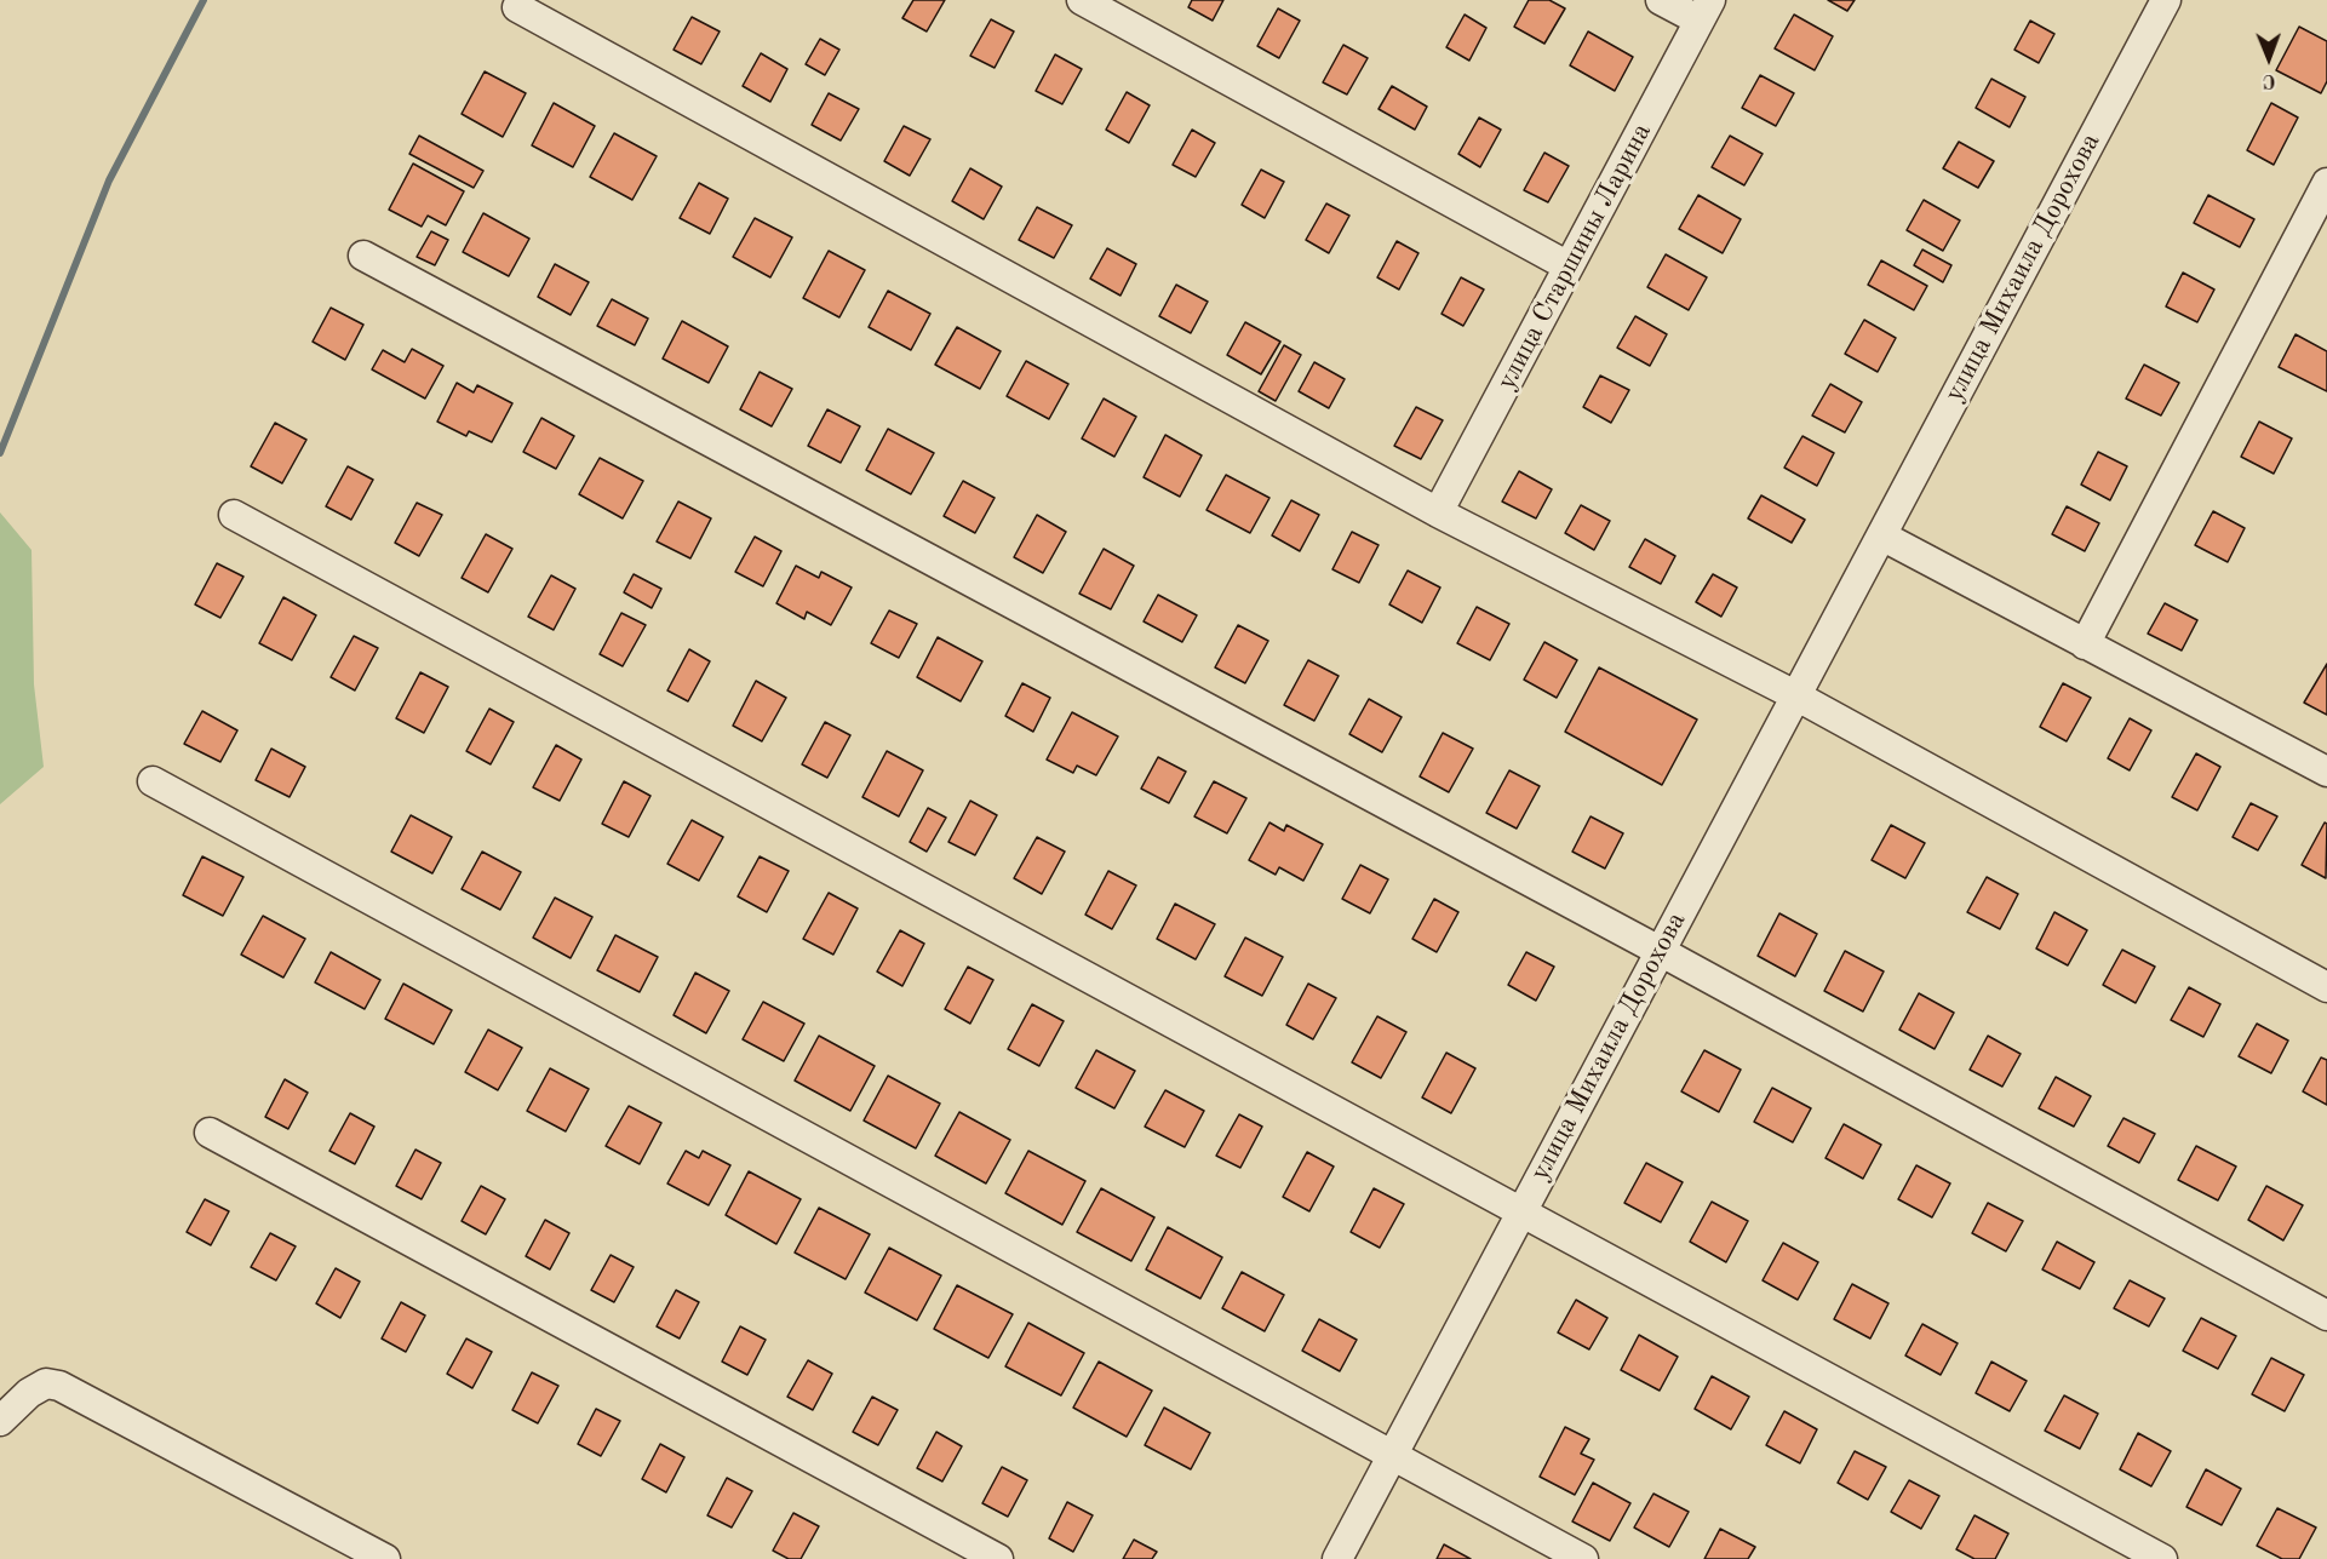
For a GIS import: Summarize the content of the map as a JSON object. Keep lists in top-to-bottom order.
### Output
{
  "streets": {
    "street": ["улица Старшины Ларина", "улица Михаила Дорохова"]
  },
  "north": "bottom"
}
